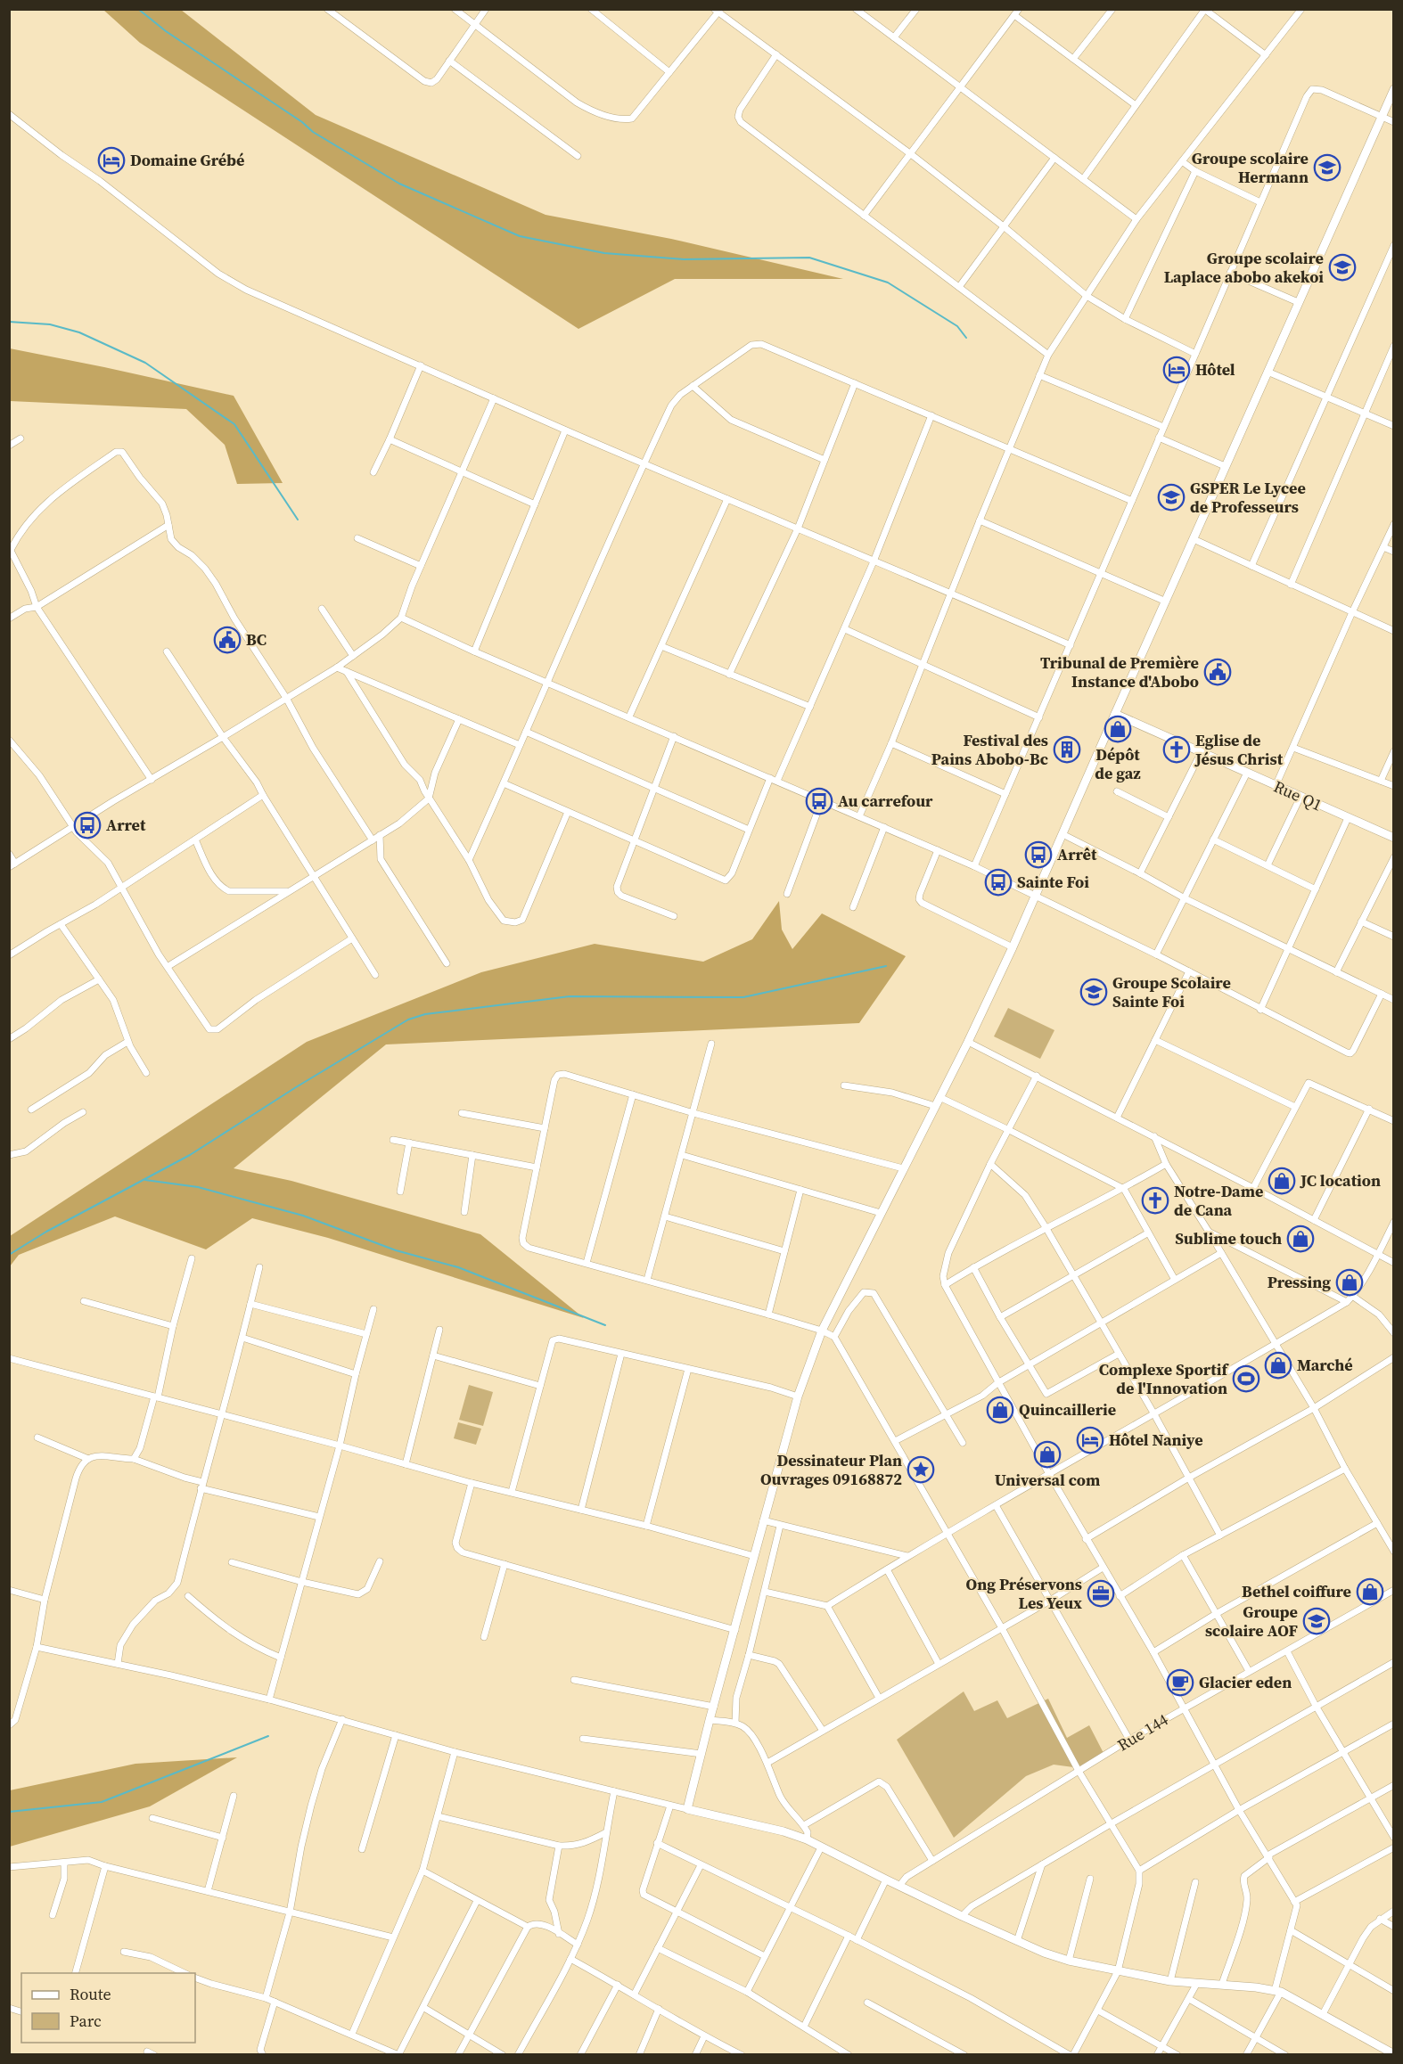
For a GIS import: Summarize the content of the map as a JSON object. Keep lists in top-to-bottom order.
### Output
{
  "streets": {
    "street": ["Rue Q1", "Rue 144"]
  },
  "places": {
    "hotel": ["Domaine Grébé", "Hôtel", "Hôtel Naniye"],
    "school or university": [
      "Groupe scolaire Hermann",
      "Groupe scolaire Laplace abobo akekoi",
      "GSPER Le Lycee de Professeurs",
      "Groupe Scolaire Sainte Foi",
      "Groupe scolaire AOF"
    ],
    "public building": ["BC", "Tribunal de Première Instance d'Abobo"],
    "shop": [
      "Dépôt de gaz",
      "JC location",
      "Sublime touch",
      "Pressing",
      "Marché",
      "Quincaillerie",
      "Universal com",
      "Bethel coiffure"
    ],
    "building": ["Festival des Pains Abobo-Bc"],
    "church": ["Eglise de Jésus Christ", "Notre-Dame de Cana"],
    "bus stop": [
      "Au carrefour",
      "Arret",
      "Arrêt",
      "Sainte Foi"
    ],
    "sports": ["Complexe Sportif de l'Innovation"],
    "place": ["Dessinateur Plan Ouvrages 09168872"],
    "office": ["Ong Préservons Les Yeux"],
    "cafe": ["Glacier eden"]
  },
  "legend": ["Route", "Parc"]
}
